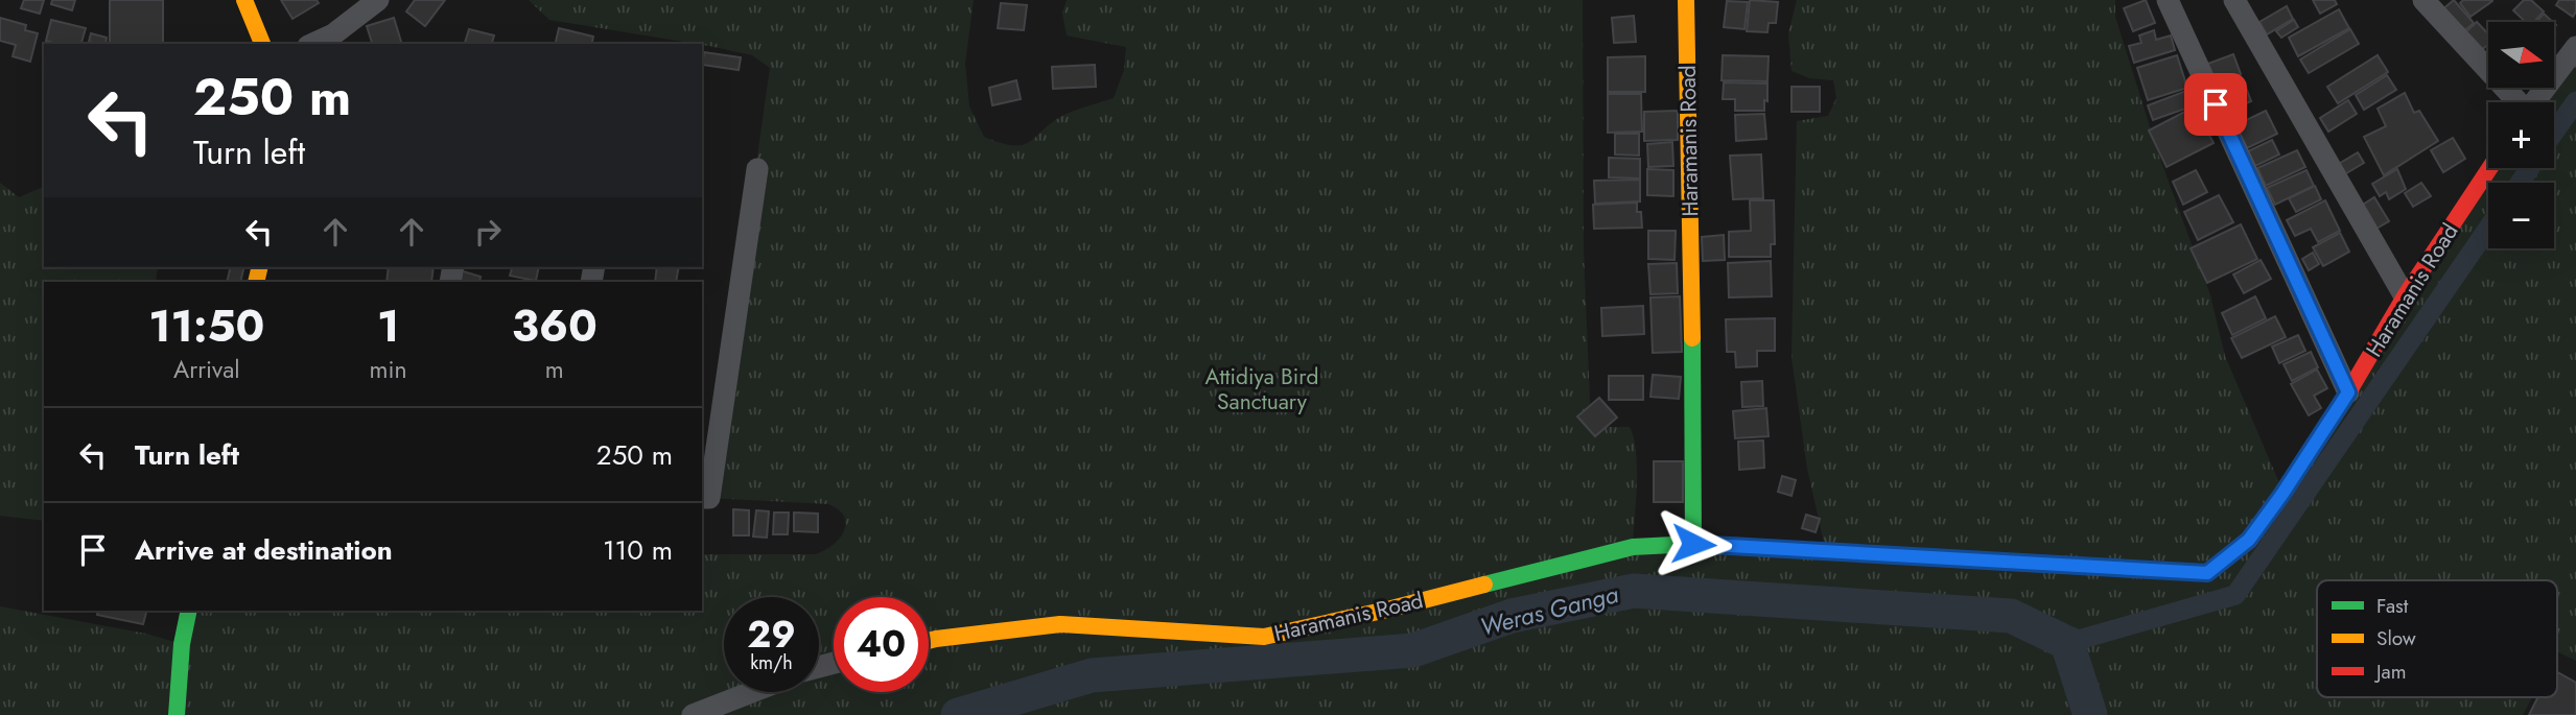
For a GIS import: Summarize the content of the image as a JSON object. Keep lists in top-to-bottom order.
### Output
{
  "streets": {
    "street": ["Haramanis Road"]
  },
  "water": ["Weras Ganga"],
  "parks": ["Attidiya Bird Sanctuary"],
  "legend": ["Fast", "Slow", "Jam"],
  "north": "right",
  "page": {
    "map_buttons": ["+", "−"],
    "turn": ["250 m", "Turn left"],
    "eta": [
      "11:50",
      "Arrival",
      "1",
      "min",
      "360",
      "m"
    ],
    "list": [
      {
        "name": "Turn left",
        "value": "250 m"
      },
      {
        "name": "Arrive at destination",
        "value": "110 m"
      }
    ],
    "speed": "29 km/h",
    "limit": "40"
  }
}
